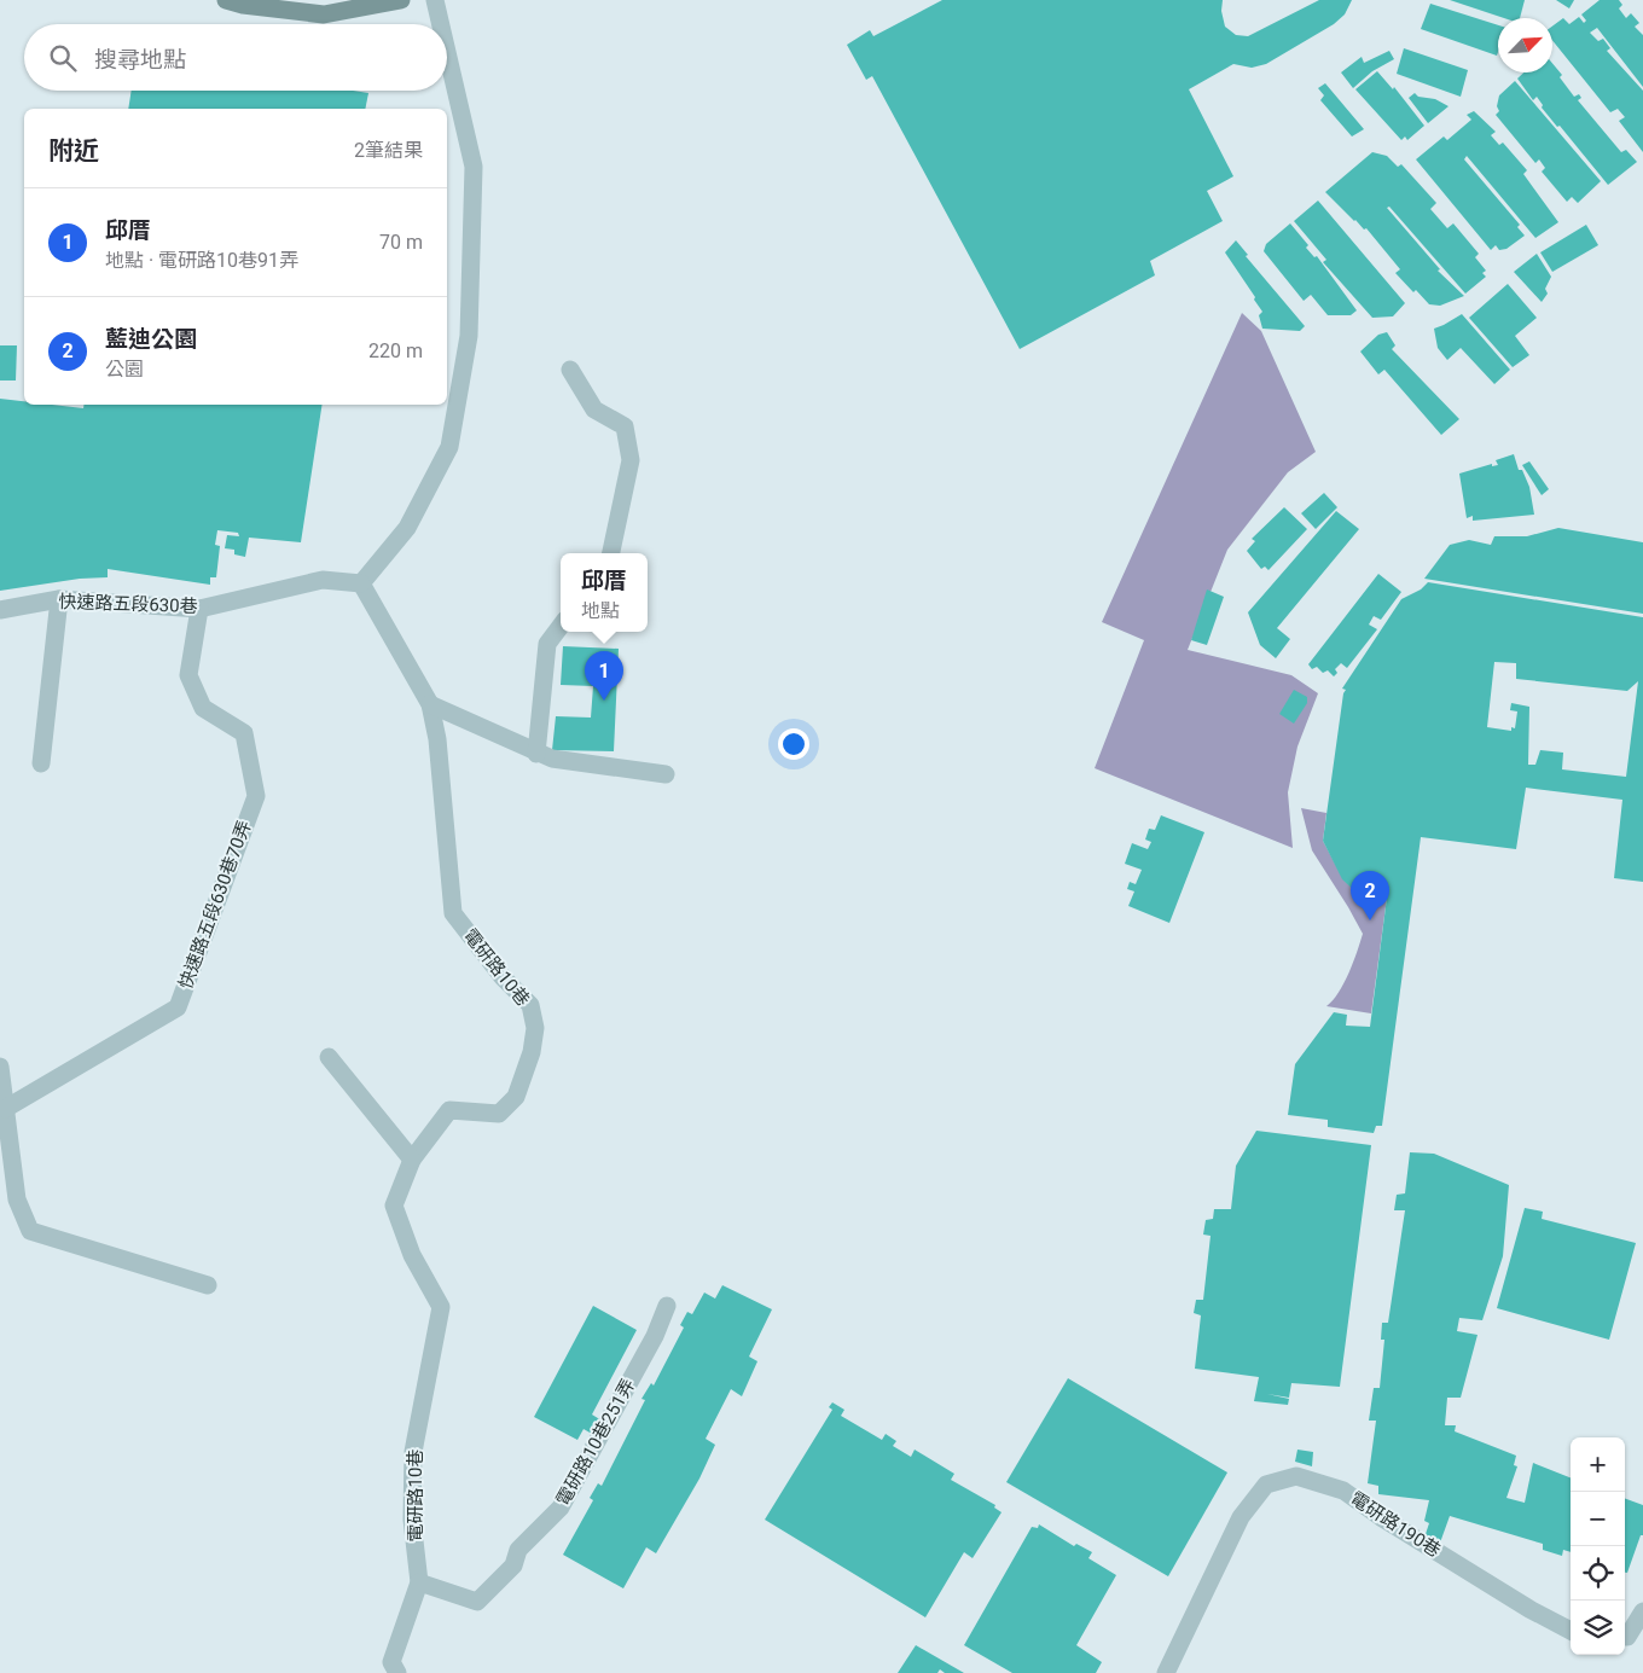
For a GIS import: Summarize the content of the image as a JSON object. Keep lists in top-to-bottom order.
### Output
{
  "streets": {
    "street": [
      "快速路五段630巷",
      "快速路五段630巷70弄",
      "電研路10巷",
      "電研路10巷251弄",
      "電研路190巷"
    ]
  },
  "crossings": [
    ["快速路五段630巷", "快速路五段630巷70弄"],
    ["快速路五段630巷", "電研路10巷"],
    ["電研路10巷", "電研路10巷251弄"]
  ],
  "north": "top right",
  "page": {
    "search": "搜尋地點",
    "heading": ["附近", "2筆結果"],
    "list": [
      {
        "mark": "1",
        "name": "邱厝",
        "note": "地點 · 電研路10巷91弄",
        "value": "70 m"
      },
      {
        "mark": "2",
        "name": "藍迪公園",
        "note": "公園",
        "value": "220 m"
      }
    ],
    "popup": ["邱厝", "地點"],
    "pins": ["1", "2"],
    "map_buttons": ["+", "−"]
  }
}
